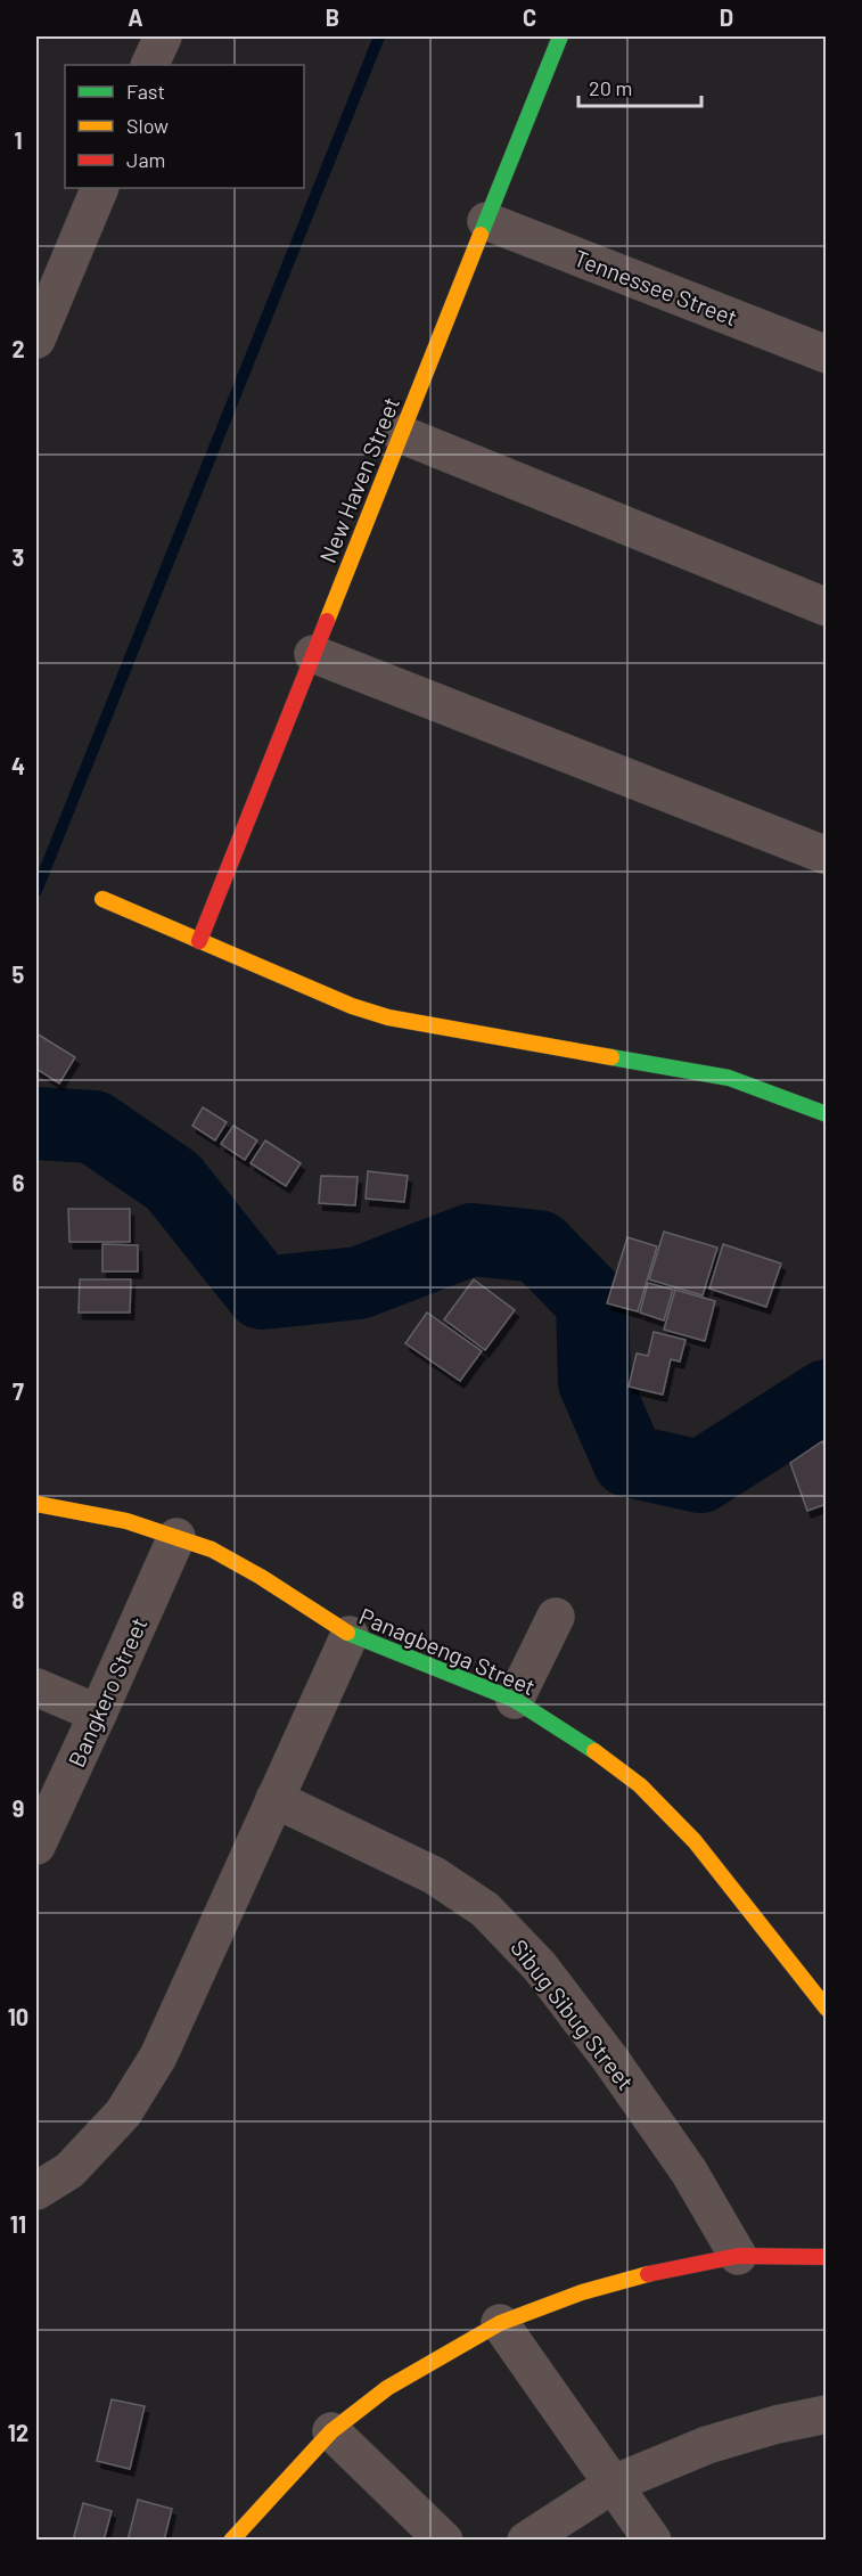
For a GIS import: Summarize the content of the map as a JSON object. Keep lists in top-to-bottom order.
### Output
{
  "streets": {
    "street": [
      "Tennessee Street",
      "New Haven Street",
      "Panagbenga Street",
      "Bangkero Street",
      "Sibug Sibug Street"
    ]
  },
  "crossings": [
    ["Tennessee Street", "New Haven Street"],
    ["Panagbenga Street", "Bangkero Street"]
  ],
  "legend": ["Fast", "Slow", "Jam"],
  "scale_bar": "20 m",
  "grid": {
    "columns": [
      "A",
      "B",
      "C",
      "D"
    ],
    "rows": [
      "1",
      "2",
      "3",
      "4",
      "5",
      "6",
      "7",
      "8",
      "9",
      "10",
      "11",
      "12"
    ]
  }
}
